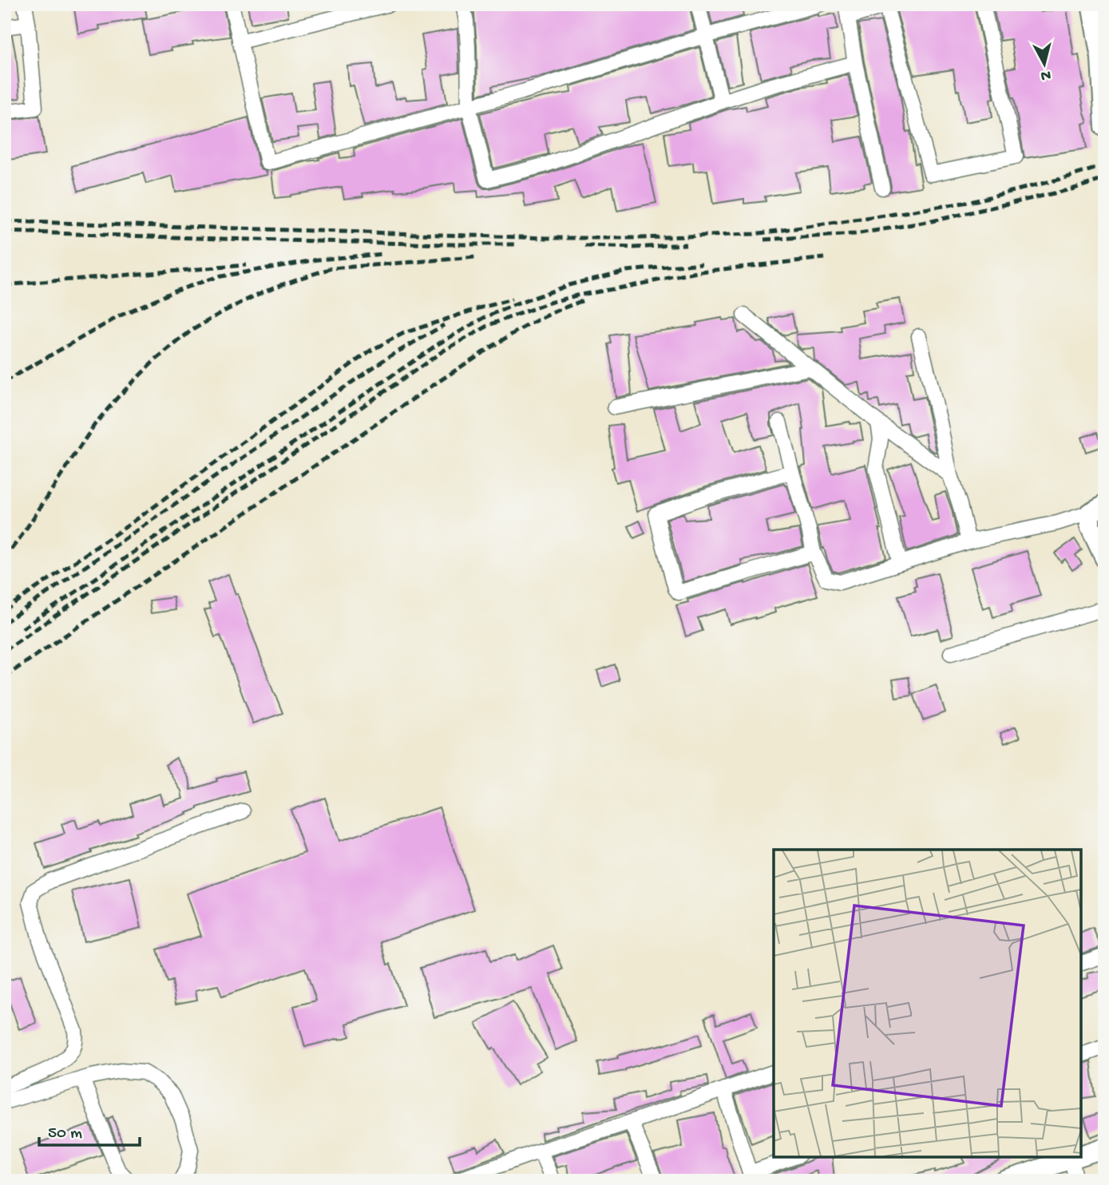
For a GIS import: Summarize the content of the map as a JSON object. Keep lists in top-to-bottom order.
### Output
{
  "scale_bar": "50 m",
  "north": "bottom"
}
